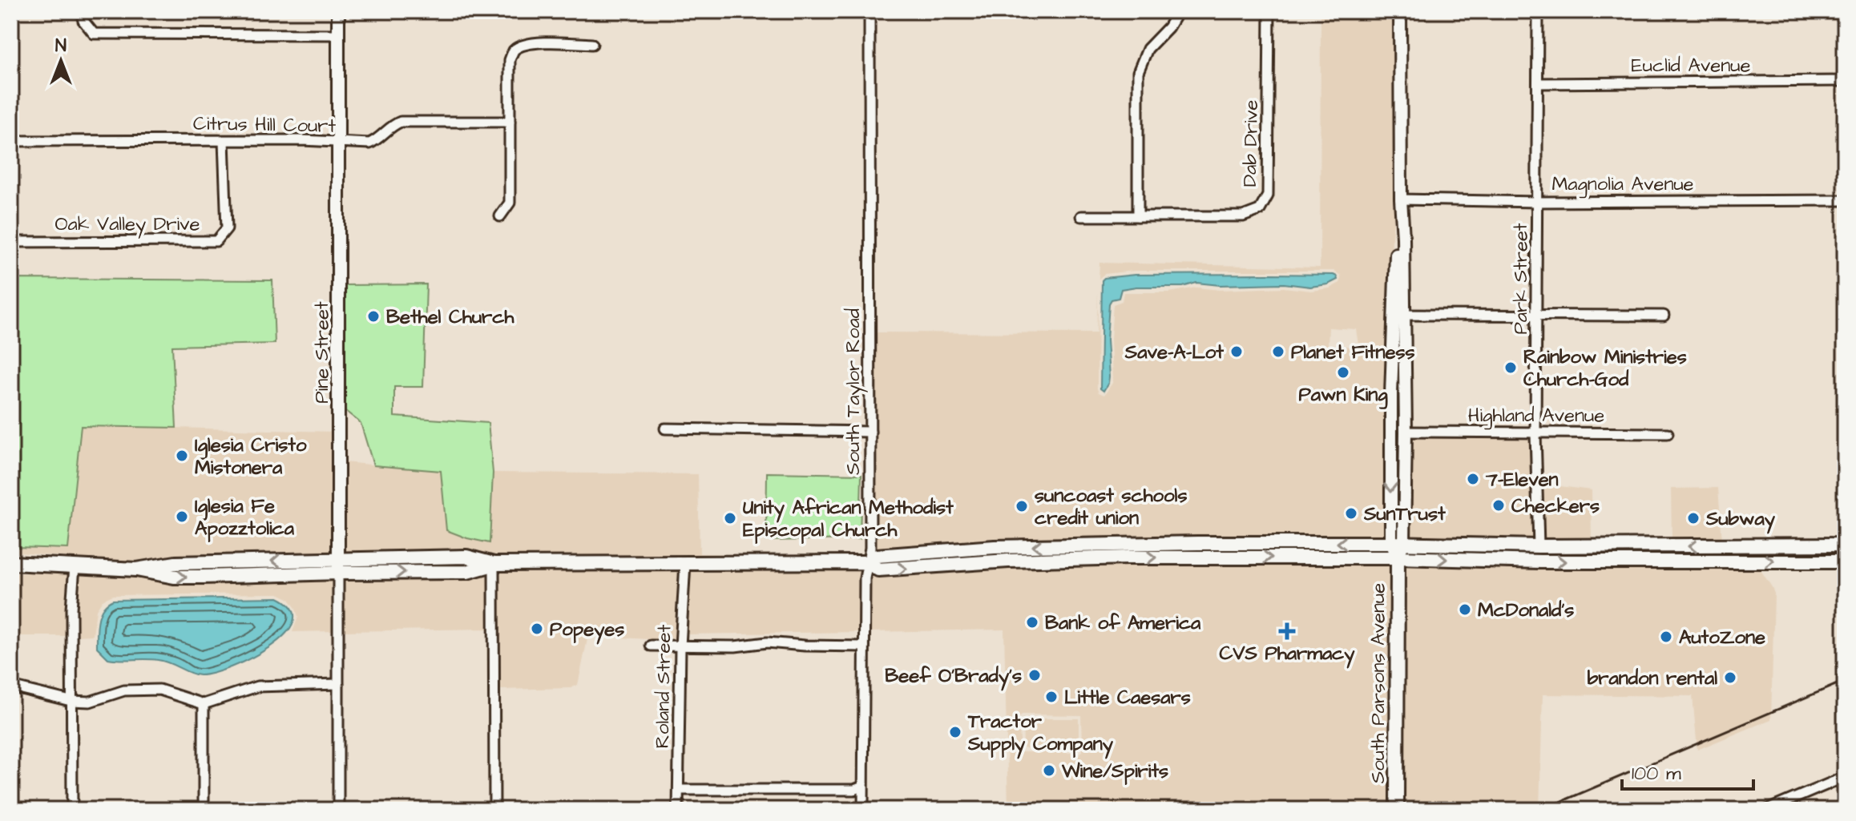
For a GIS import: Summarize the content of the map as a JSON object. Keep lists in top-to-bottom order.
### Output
{
  "streets": {
    "main road": ["South Parsons Avenue"],
    "street": [
      "Euclid Avenue",
      "Citrus Hill Court",
      "Dab Drive",
      "Magnolia Avenue",
      "Oak Valley Drive",
      "Park Street",
      "Pine Street",
      "South Taylor Road",
      "Highland Avenue",
      "Roland Street"
    ]
  },
  "crossings": [
    ["Euclid Avenue", "Park Street"],
    ["Citrus Hill Court", "Oak Valley Drive"],
    ["Citrus Hill Court", "Pine Street"],
    ["Magnolia Avenue", "Park Street"],
    ["Magnolia Avenue", "South Parsons Avenue"],
    ["Park Street", "Highland Avenue"],
    ["Highland Avenue", "South Parsons Avenue"]
  ],
  "places": {
    "other": [
      "Bethel Church",
      "Save-A-Lot",
      "Planet Fitness",
      "Rainbow Ministries Church-God",
      "Pawn King",
      "Iglesia Cristo Mistonera",
      "7-Eleven",
      "Checkers",
      "suncoast schools credit union",
      "SunTrust",
      "Iglesia Fe Apozztolica",
      "Unity African Methodist Episcopal Church",
      "Subway",
      "McDonald's",
      "Bank of America",
      "Popeyes",
      "AutoZone",
      "Beef O'Brady's",
      "brandon rental",
      "Little Caesars",
      "Tractor Supply Company",
      "Wine/Spirits"
    ],
    "health": ["CVS Pharmacy"]
  },
  "scale_bar": "100 m",
  "north": "top"
}
